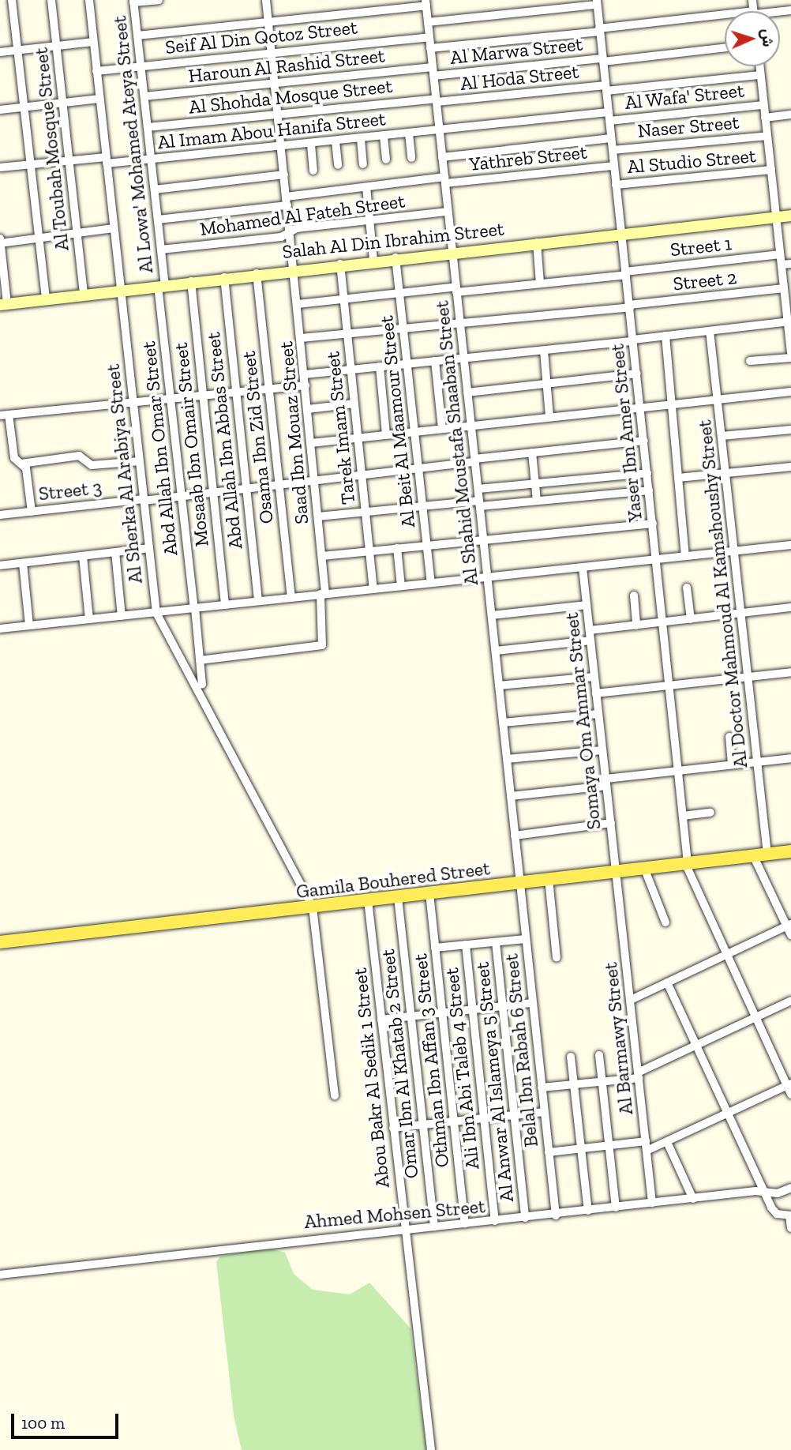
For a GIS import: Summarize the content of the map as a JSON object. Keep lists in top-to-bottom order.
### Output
{
  "streets": {
    "main road": ["Gamila Bouhered Street"],
    "street": [
      "Seif Al Din Qotoz Street",
      "Al Marwa Street",
      "Haroun Al Rashid Street",
      "Al Hoda Street",
      "Al Shohda Mosque Street",
      "Al Wafa' Street",
      "Naser Street",
      "Al Imam Abou Hanifa Street",
      "Al Lowa' Mohamed Ateya Street",
      "Al Toubah Mosque Street",
      "Yathreb Street",
      "Al Studio Street",
      "Mohamed Al Fateh Street",
      "Salah Al Din Ibrahim Street",
      "Street 1",
      "Street 2",
      "Al Beit Al Maamour Street",
      "Tarek Imam Street",
      "Saad Ibn Mouaz Street",
      "Yaser Ibn Amer Street",
      "Osama Ibn Zid Street",
      "Abd Allah Ibn Abbas Street",
      "Al Shahid Moustafa Shaaban Street",
      "Mosaab Ibn Omair Street",
      "Abd Allah Ibn Omar Street",
      "Al Sherka Al Arabiya Street",
      "Street 3",
      "Al Doctor Mahmoud Al Kamshoushy Street",
      "Somaya Om Ammar Street",
      "Al Barmawy Street",
      "Belal Ibn Rabah 6 Street",
      "Othman Ibn Affan 3 Street",
      "Omar Ibn Al Khatab 2 Street",
      "Ali Ibn Abi Taleb 4 Street",
      "Abou Bakr Al Sedik 1 Street",
      "Al Anwar Al Islameya 5 Street",
      "Ahmed Mohsen Street"
    ]
  },
  "crossings": [
    ["Seif Al Din Qotoz Street", "Al Lowa' Mohamed Ateya Street"],
    ["Seif Al Din Qotoz Street", "Saad Ibn Mouaz Street"],
    ["Seif Al Din Qotoz Street", "Al Shahid Moustafa Shaaban Street"],
    ["Seif Al Din Qotoz Street", "Al Sherka Al Arabiya Street"],
    ["Al Marwa Street", "Haroun Al Rashid Street"],
    ["Al Marwa Street", "Yaser Ibn Amer Street"],
    ["Al Marwa Street", "Al Shahid Moustafa Shaaban Street"],
    ["Haroun Al Rashid Street", "Al Lowa' Mohamed Ateya Street"],
    ["Haroun Al Rashid Street", "Saad Ibn Mouaz Street"],
    ["Haroun Al Rashid Street", "Al Shahid Moustafa Shaaban Street"],
    ["Al Hoda Street", "Al Shohda Mosque Street"],
    ["Al Hoda Street", "Yaser Ibn Amer Street"],
    ["Al Hoda Street", "Al Shahid Moustafa Shaaban Street"],
    ["Al Shohda Mosque Street", "Al Lowa' Mohamed Ateya Street"],
    ["Al Shohda Mosque Street", "Saad Ibn Mouaz Street"],
    ["Al Shohda Mosque Street", "Al Shahid Moustafa Shaaban Street"],
    ["Al Wafa' Street", "Yaser Ibn Amer Street"],
    ["Naser Street", "Yaser Ibn Amer Street"],
    ["Al Imam Abou Hanifa Street", "Al Lowa' Mohamed Ateya Street"],
    ["Al Imam Abou Hanifa Street", "Al Toubah Mosque Street"],
    ["Al Imam Abou Hanifa Street", "Saad Ibn Mouaz Street"],
    ["Al Imam Abou Hanifa Street", "Yaser Ibn Amer Street"],
    ["Al Imam Abou Hanifa Street", "Al Shahid Moustafa Shaaban Street"],
    ["Al Imam Abou Hanifa Street", "Al Sherka Al Arabiya Street"],
    ["Al Lowa' Mohamed Ateya Street", "Mohamed Al Fateh Street"],
    ["Al Lowa' Mohamed Ateya Street", "Salah Al Din Ibrahim Street"],
    ["Al Lowa' Mohamed Ateya Street", "Abd Allah Ibn Omar Street"],
    ["Al Toubah Mosque Street", "Salah Al Din Ibrahim Street"],
    ["Yathreb Street", "Saad Ibn Mouaz Street"],
    ["Yathreb Street", "Yaser Ibn Amer Street"],
    ["Yathreb Street", "Al Shahid Moustafa Shaaban Street"],
    ["Al Studio Street", "Yaser Ibn Amer Street"],
    ["Mohamed Al Fateh Street", "Saad Ibn Mouaz Street"],
    ["Mohamed Al Fateh Street", "Al Shahid Moustafa Shaaban Street"],
    ["Salah Al Din Ibrahim Street", "Al Beit Al Maamour Street"],
    ["Salah Al Din Ibrahim Street", "Tarek Imam Street"],
    ["Salah Al Din Ibrahim Street", "Saad Ibn Mouaz Street"],
    ["Salah Al Din Ibrahim Street", "Yaser Ibn Amer Street"],
    ["Salah Al Din Ibrahim Street", "Osama Ibn Zid Street"],
    ["Salah Al Din Ibrahim Street", "Abd Allah Ibn Abbas Street"],
    ["Salah Al Din Ibrahim Street", "Al Shahid Moustafa Shaaban Street"],
    ["Salah Al Din Ibrahim Street", "Mosaab Ibn Omair Street"],
    ["Salah Al Din Ibrahim Street", "Abd Allah Ibn Omar Street"],
    ["Salah Al Din Ibrahim Street", "Al Sherka Al Arabiya Street"],
    ["Street 1", "Al Beit Al Maamour Street"],
    ["Street 1", "Tarek Imam Street"],
    ["Street 1", "Saad Ibn Mouaz Street"],
    ["Street 1", "Yaser Ibn Amer Street"],
    ["Street 1", "Al Shahid Moustafa Shaaban Street"],
    ["Street 2", "Al Beit Al Maamour Street"],
    ["Street 2", "Tarek Imam Street"],
    ["Street 2", "Saad Ibn Mouaz Street"],
    ["Street 2", "Yaser Ibn Amer Street"],
    ["Street 2", "Al Shahid Moustafa Shaaban Street"],
    ["Saad Ibn Mouaz Street", "Abd Allah Ibn Omar Street"],
    ["Saad Ibn Mouaz Street", "Street 3"],
    ["Yaser Ibn Amer Street", "Gamila Bouhered Street"],
    ["Osama Ibn Zid Street", "Street 3"],
    ["Abd Allah Ibn Abbas Street", "Street 3"],
    ["Al Shahid Moustafa Shaaban Street", "Gamila Bouhered Street"],
    ["Al Shahid Moustafa Shaaban Street", "Belal Ibn Rabah 6 Street"],
    ["Mosaab Ibn Omair Street", "Street 3"],
    ["Abd Allah Ibn Omar Street", "Street 3"],
    ["Al Sherka Al Arabiya Street", "Street 3"],
    ["Al Sherka Al Arabiya Street", "Gamila Bouhered Street"],
    ["Al Doctor Mahmoud Al Kamshoushy Street", "Gamila Bouhered Street"],
    ["Somaya Om Ammar Street", "Gamila Bouhered Street"],
    ["Somaya Om Ammar Street", "Al Barmawy Street"],
    ["Gamila Bouhered Street", "Al Barmawy Street"],
    ["Gamila Bouhered Street", "Belal Ibn Rabah 6 Street"],
    ["Gamila Bouhered Street", "Othman Ibn Affan 3 Street"],
    ["Gamila Bouhered Street", "Omar Ibn Al Khatab 2 Street"],
    ["Gamila Bouhered Street", "Abou Bakr Al Sedik 1 Street"],
    ["Al Barmawy Street", "Ahmed Mohsen Street"],
    ["Belal Ibn Rabah 6 Street", "Ahmed Mohsen Street"],
    ["Othman Ibn Affan 3 Street", "Ahmed Mohsen Street"],
    ["Omar Ibn Al Khatab 2 Street", "Ahmed Mohsen Street"],
    ["Ali Ibn Abi Taleb 4 Street", "Ahmed Mohsen Street"],
    ["Abou Bakr Al Sedik 1 Street", "Ahmed Mohsen Street"],
    ["Al Anwar Al Islameya 5 Street", "Ahmed Mohsen Street"]
  ],
  "scale_bar": "100 m",
  "north": "right"
}
